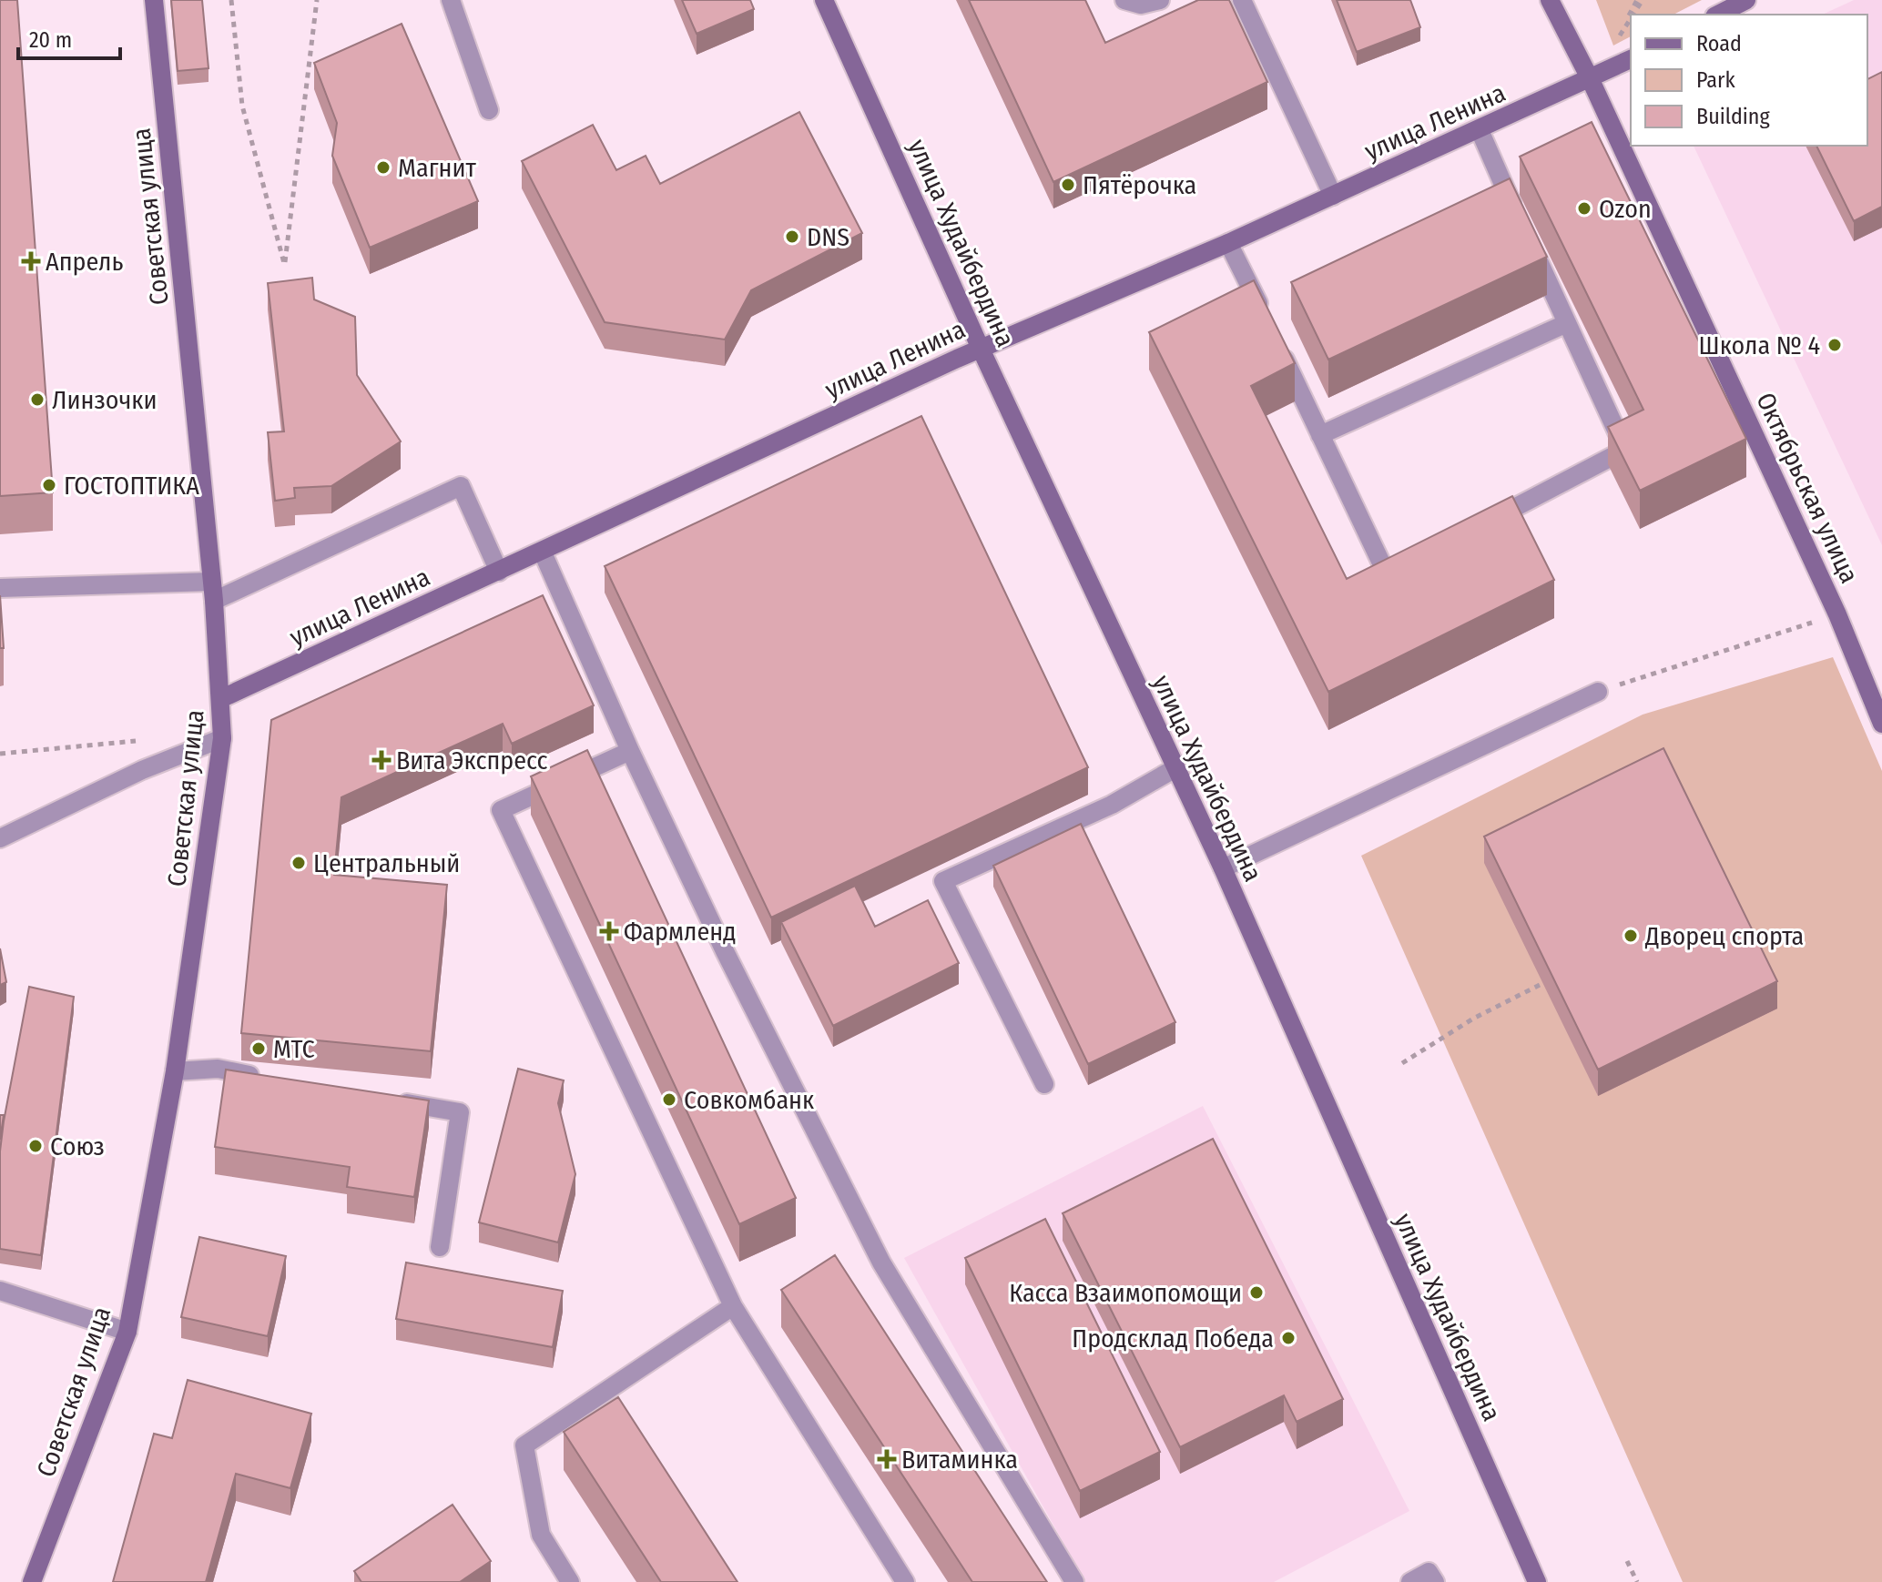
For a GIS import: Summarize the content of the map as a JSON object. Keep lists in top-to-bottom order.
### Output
{
  "streets": {
    "street": [
      "улица Ленина",
      "Советская улица",
      "улица Худайбердина",
      "Октябрьская улица"
    ]
  },
  "crossings": [
    ["улица Ленина", "Советская улица"],
    ["улица Ленина", "улица Худайбердина"],
    ["улица Ленина", "Октябрьская улица"]
  ],
  "places": {
    "other": [
      "Магнит",
      "Пятёрочка",
      "Ozon",
      "DNS",
      "Школа № 4",
      "Линзочки",
      "ГОСТОПТИКА",
      "Центральный",
      "Дворец спорта",
      "МТС",
      "Совкомбанк",
      "Союз",
      "Касса Взаимопомощи",
      "Продсклад Победа"
    ],
    "health": [
      "Апрель",
      "Вита Экспресс",
      "Фармленд",
      "Витаминка"
    ]
  },
  "legend": ["Road", "Park", "Building"],
  "scale_bar": "20 m"
}
